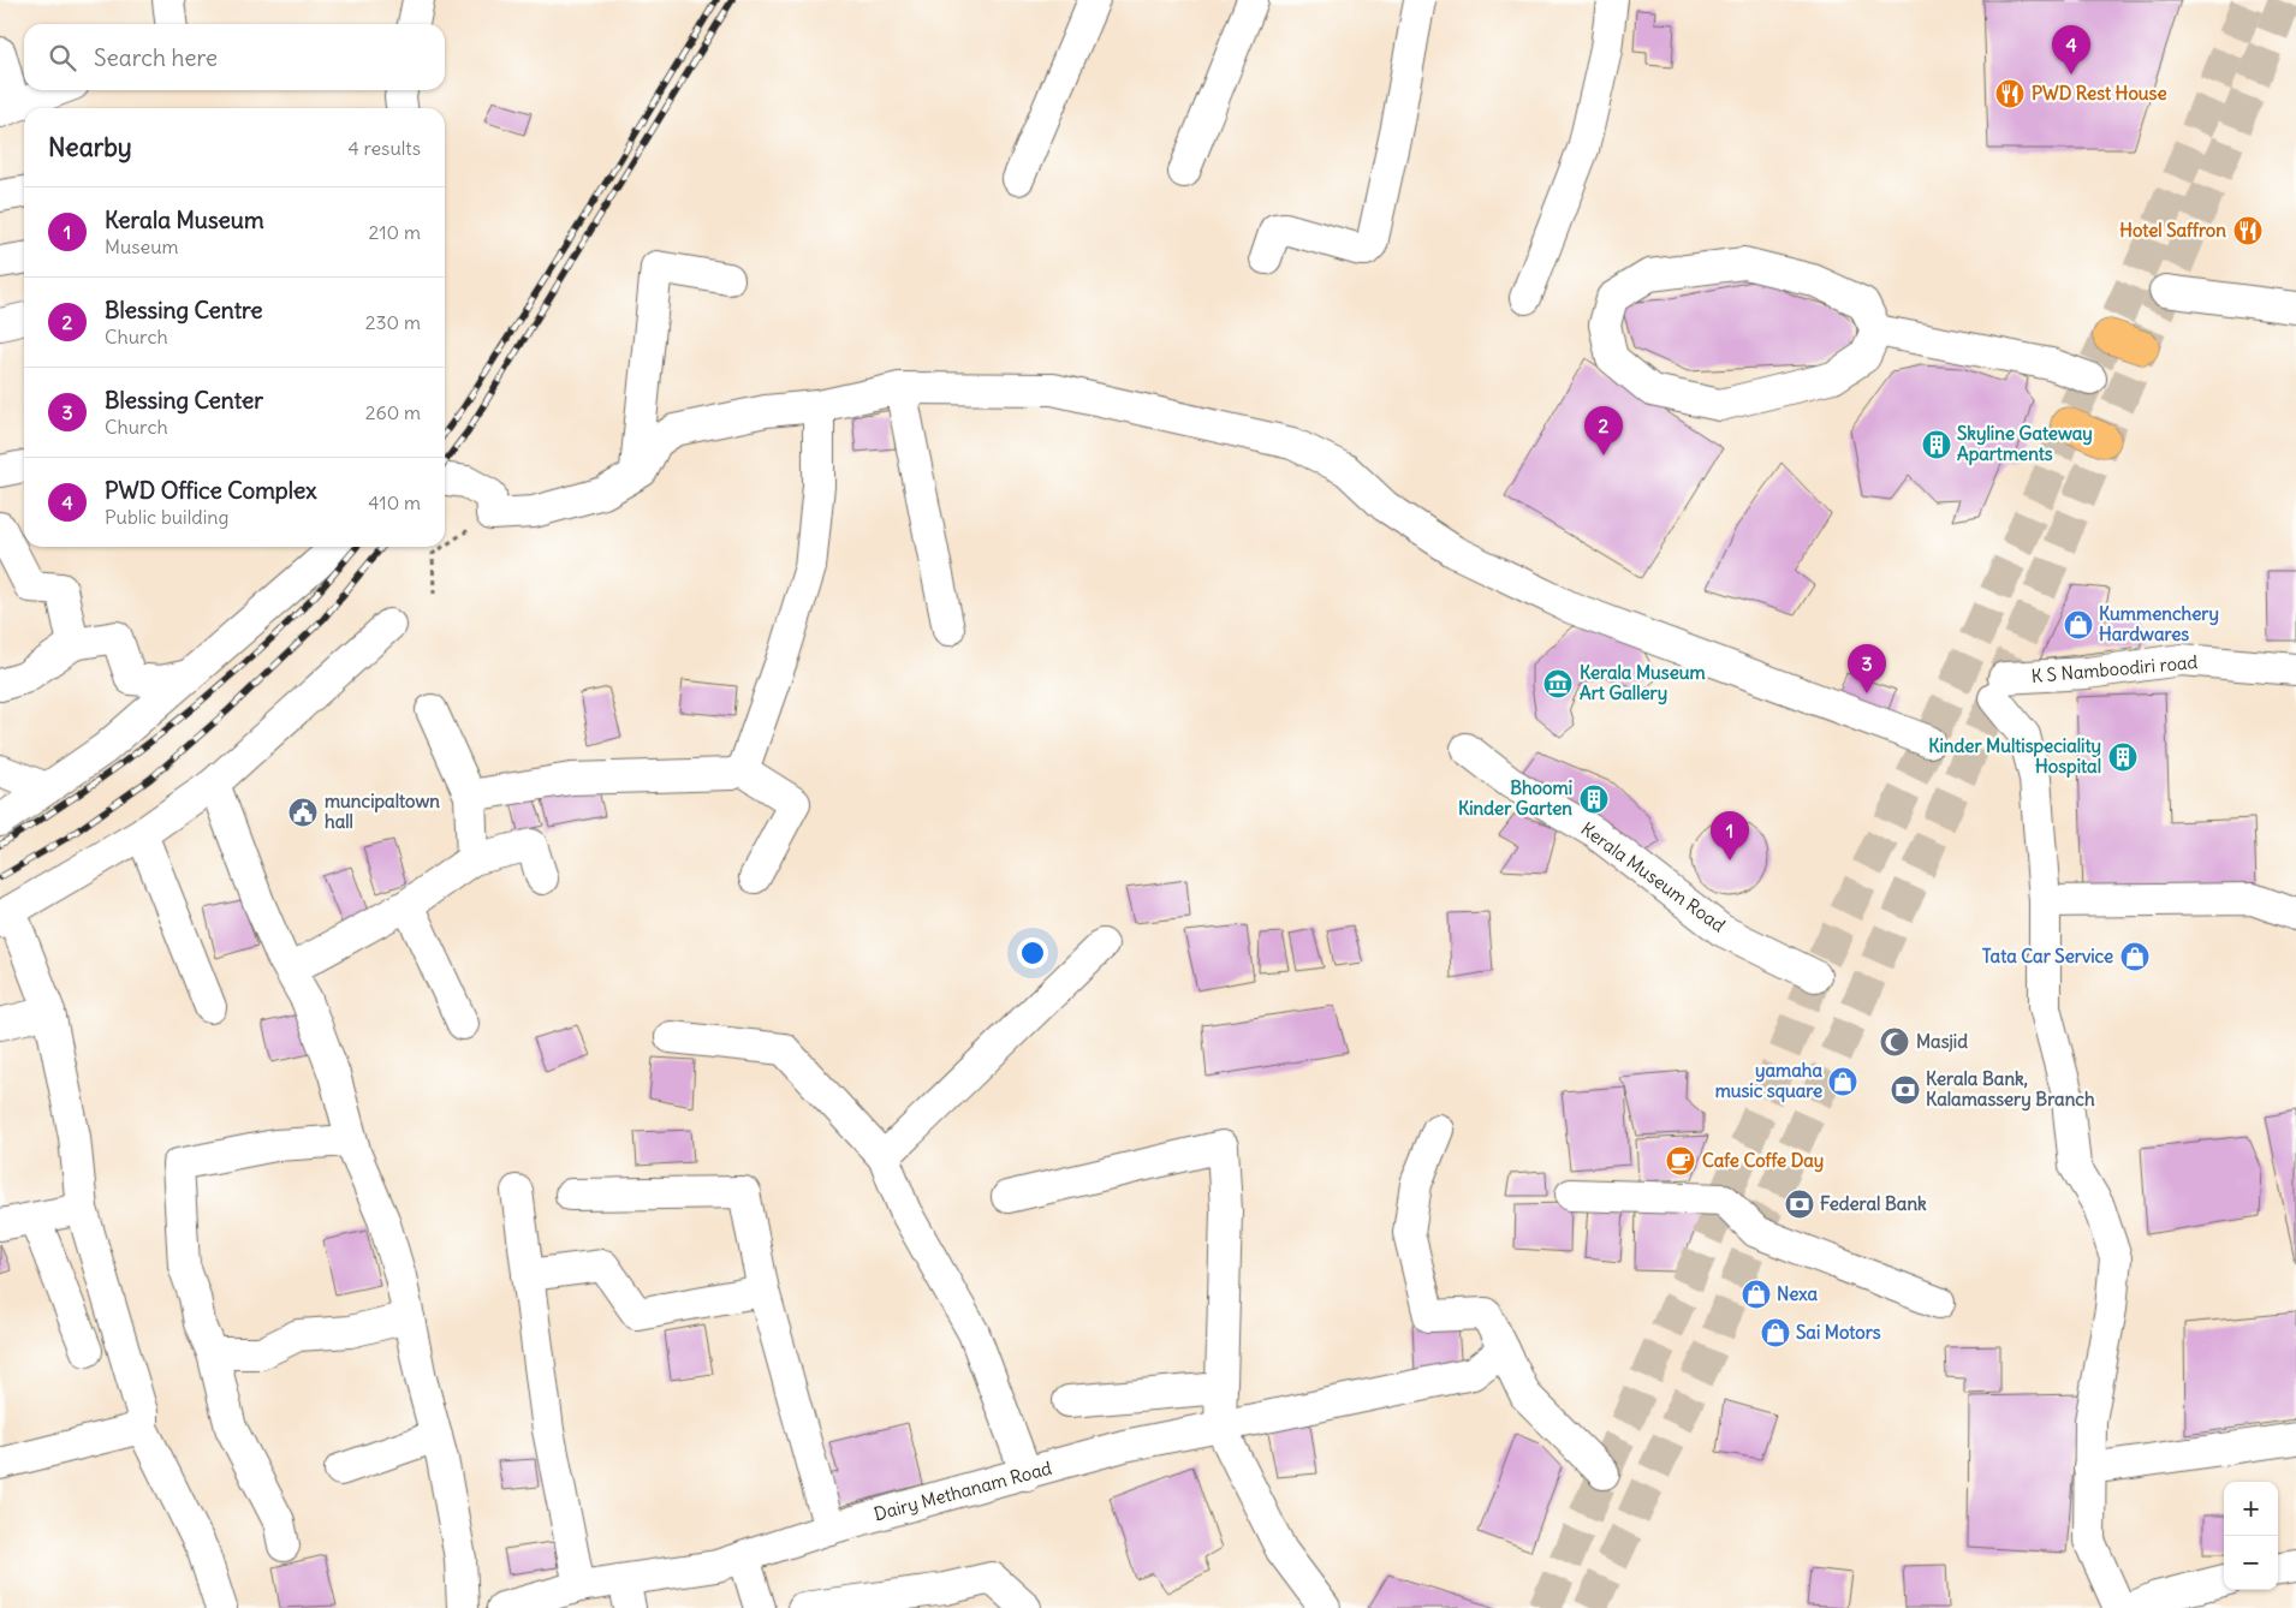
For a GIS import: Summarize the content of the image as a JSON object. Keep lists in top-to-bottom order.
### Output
{
  "streets": {
    "street": ["K S Namboodiri road", "Kerala Museum Road", "Dairy Methanam Road"]
  },
  "places": {
    "restaurant": ["PWD Rest House", "Hotel Saffron"],
    "building": ["Skyline Gateway Apartments", "Kinder Multispeciality Hospital", "Bhoomi Kinder Garten"],
    "shop": [
      "Kummenchery Hardwares",
      "Tata Car Service",
      "yamaha music square",
      "Nexa",
      "Sai Motors"
    ],
    "museum": ["Kerala Museum Art Gallery"],
    "public building": ["muncipaltown hall"],
    "mosque": ["Masjid"],
    "bank": ["Kerala Bank, Kalamassery Branch", "Federal Bank"],
    "cafe": ["Cafe Coffe Day"]
  },
  "page": {
    "search": "Search here",
    "pins": [
      "4",
      "2",
      "3",
      "1"
    ],
    "heading": ["Nearby", "4 results"],
    "list": [
      {
        "mark": "1",
        "name": "Kerala Museum",
        "note": "Museum",
        "value": "210 m"
      },
      {
        "mark": "2",
        "name": "Blessing Centre",
        "note": "Church",
        "value": "230 m"
      },
      {
        "mark": "3",
        "name": "Blessing Center",
        "note": "Church",
        "value": "260 m"
      },
      {
        "mark": "4",
        "name": "PWD Office Complex",
        "note": "Public building",
        "value": "410 m"
      }
    ],
    "map_buttons": ["+", "−"]
  }
}
